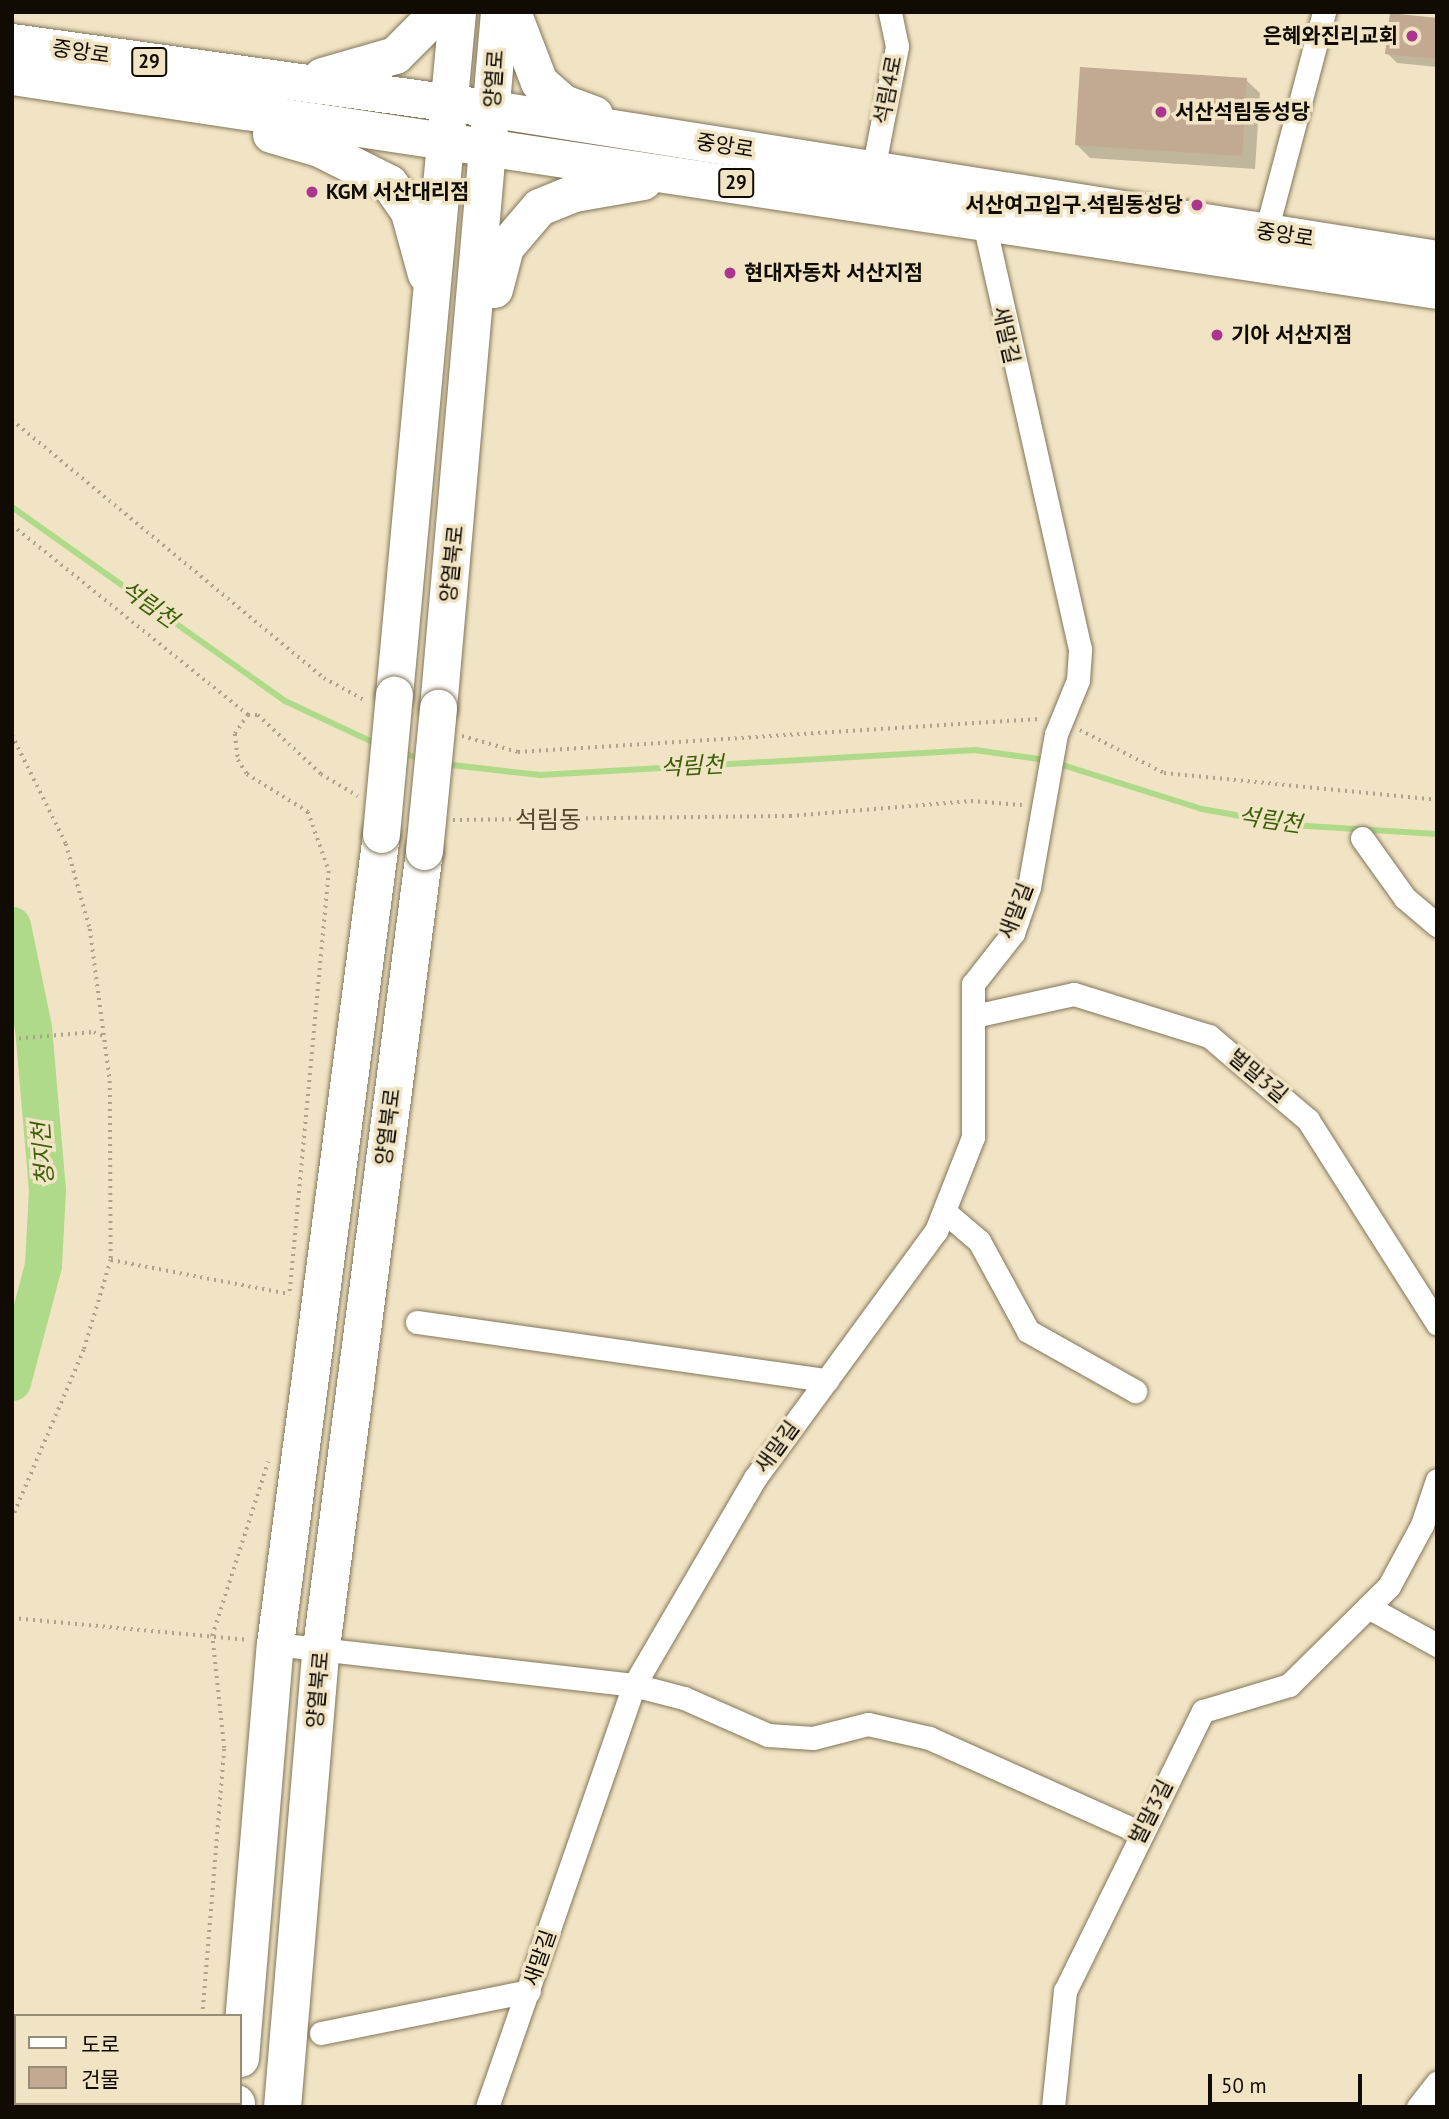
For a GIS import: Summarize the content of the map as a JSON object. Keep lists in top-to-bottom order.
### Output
{
  "streets": {
    "main road": [
      "중앙로",
      "29",
      "양열로",
      "양열북로"
    ],
    "street": ["석림4로", "새말길", "벌말3길"]
  },
  "crossings": [
    ["중앙로", "양열로"],
    ["중앙로", "석림4로"],
    ["중앙로", "새말길"],
    ["중앙로", "양열북로"],
    ["양열로", "양열북로"],
    ["새말길", "벌말3길"]
  ],
  "districts": ["석림동"],
  "water": ["석림천", "청지천"],
  "places": [
    "은혜와진리교회",
    "서산석림동성당",
    "KGM 서산대리점",
    "서산여고입구.석림동성당",
    "현대자동차 서산지점",
    "기아 서산지점"
  ],
  "legend": ["도로", "건물"],
  "scale_bar": "50 m"
}
